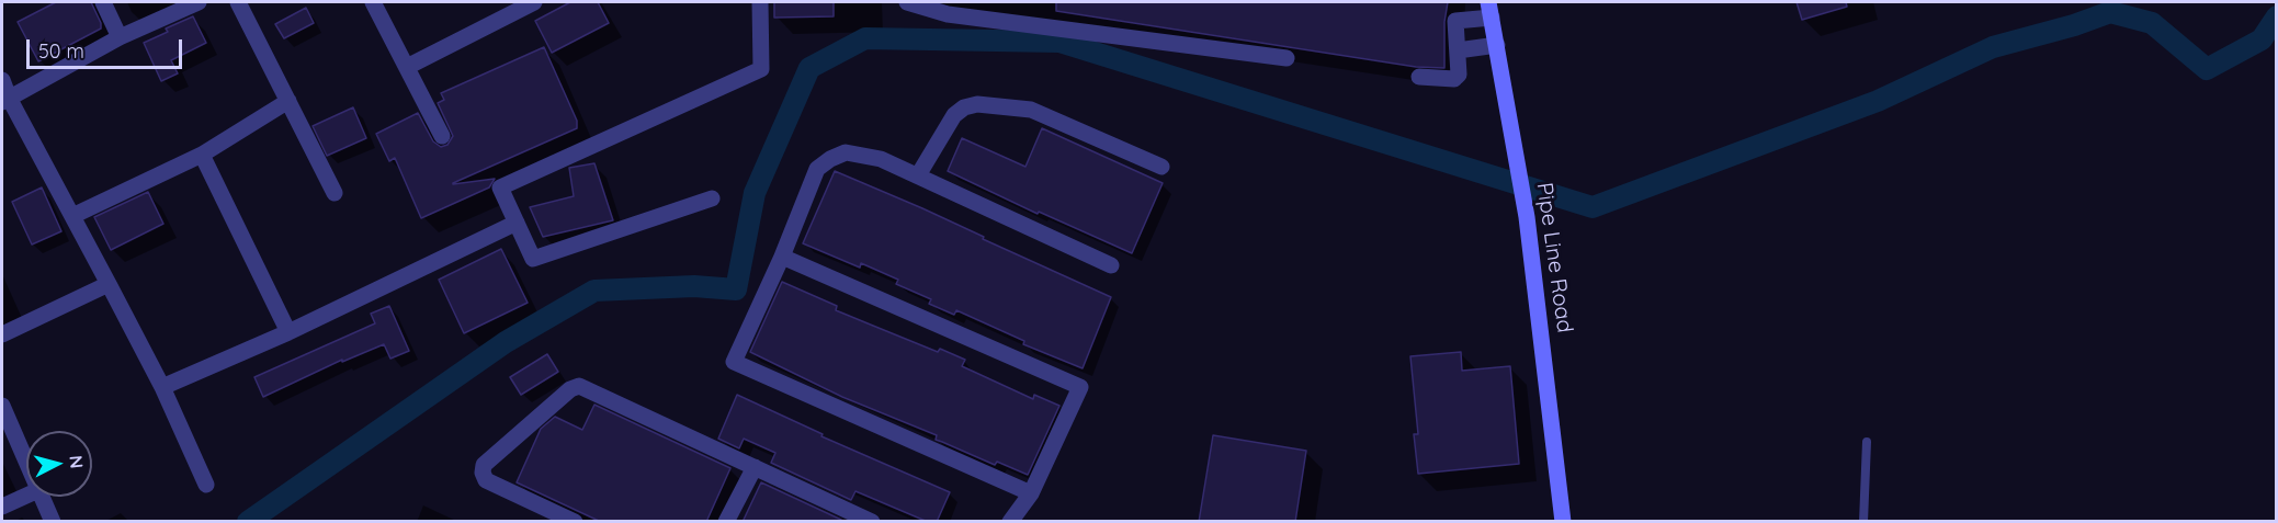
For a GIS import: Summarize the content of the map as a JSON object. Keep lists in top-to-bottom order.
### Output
{
  "streets": {
    "street": ["Pipe Line Road"]
  },
  "scale_bar": "50 m",
  "north": "right"
}
